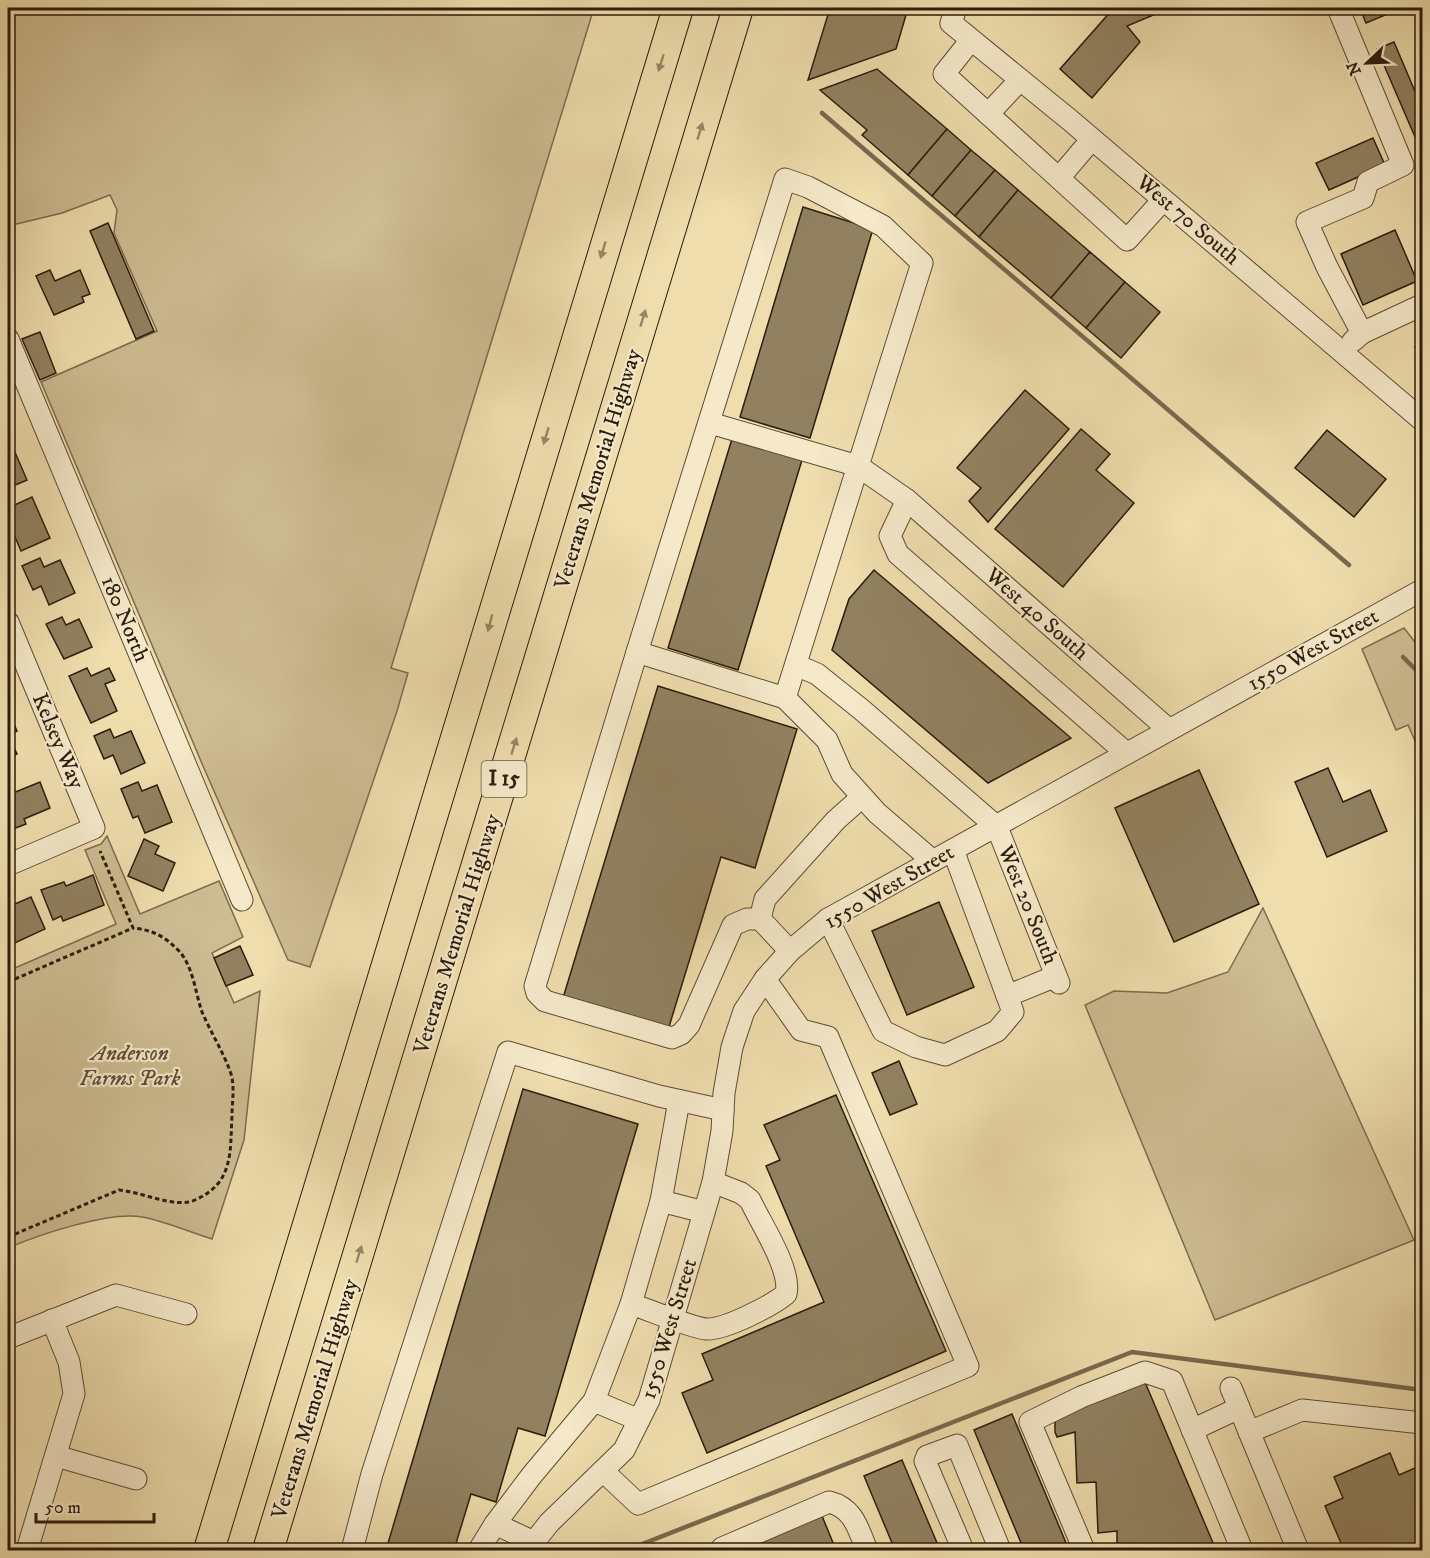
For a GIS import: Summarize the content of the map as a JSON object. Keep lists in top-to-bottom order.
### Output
{
  "streets": {
    "highway": ["Veterans Memorial Highway", "I 15"],
    "street": [
      "West 70 South",
      "West 40 South",
      "180 North",
      "1550 West Street",
      "Kelsey Way",
      "West 20 South"
    ]
  },
  "crossings": [
    ["West 40 South", "1550 West Street"],
    ["1550 West Street", "West 20 South"]
  ],
  "parks": ["Anderson Farms Park"],
  "scale_bar": "50 m",
  "north": "bottom left"
}
